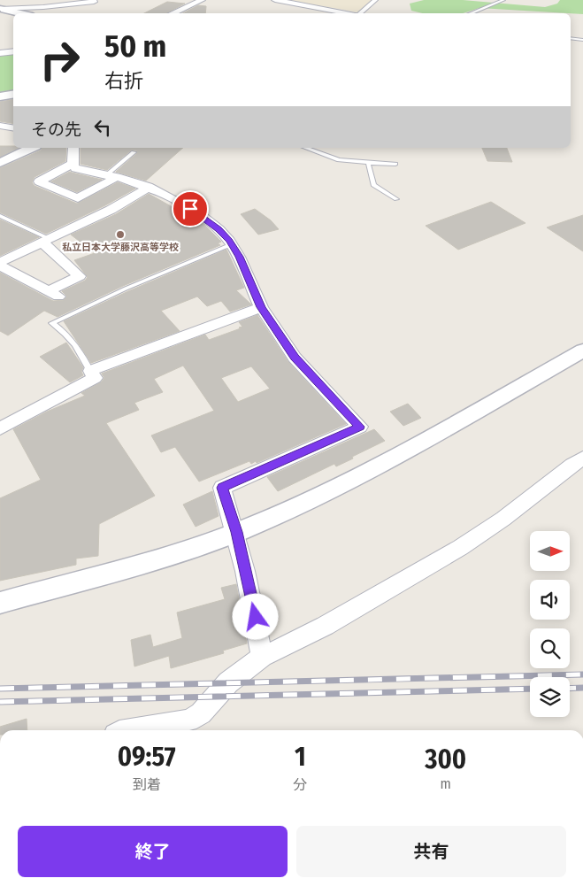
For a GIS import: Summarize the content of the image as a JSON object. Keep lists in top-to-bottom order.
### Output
{
  "places": ["私立日本大学藤沢高等学校"],
  "north": "right",
  "page": {
    "turn": ["50 m", "右折"],
    "then": "その先",
    "eta": [
      "09:57",
      "到着",
      "1",
      "分",
      "300",
      "m"
    ],
    "buttons": ["終了", "共有"]
  }
}
